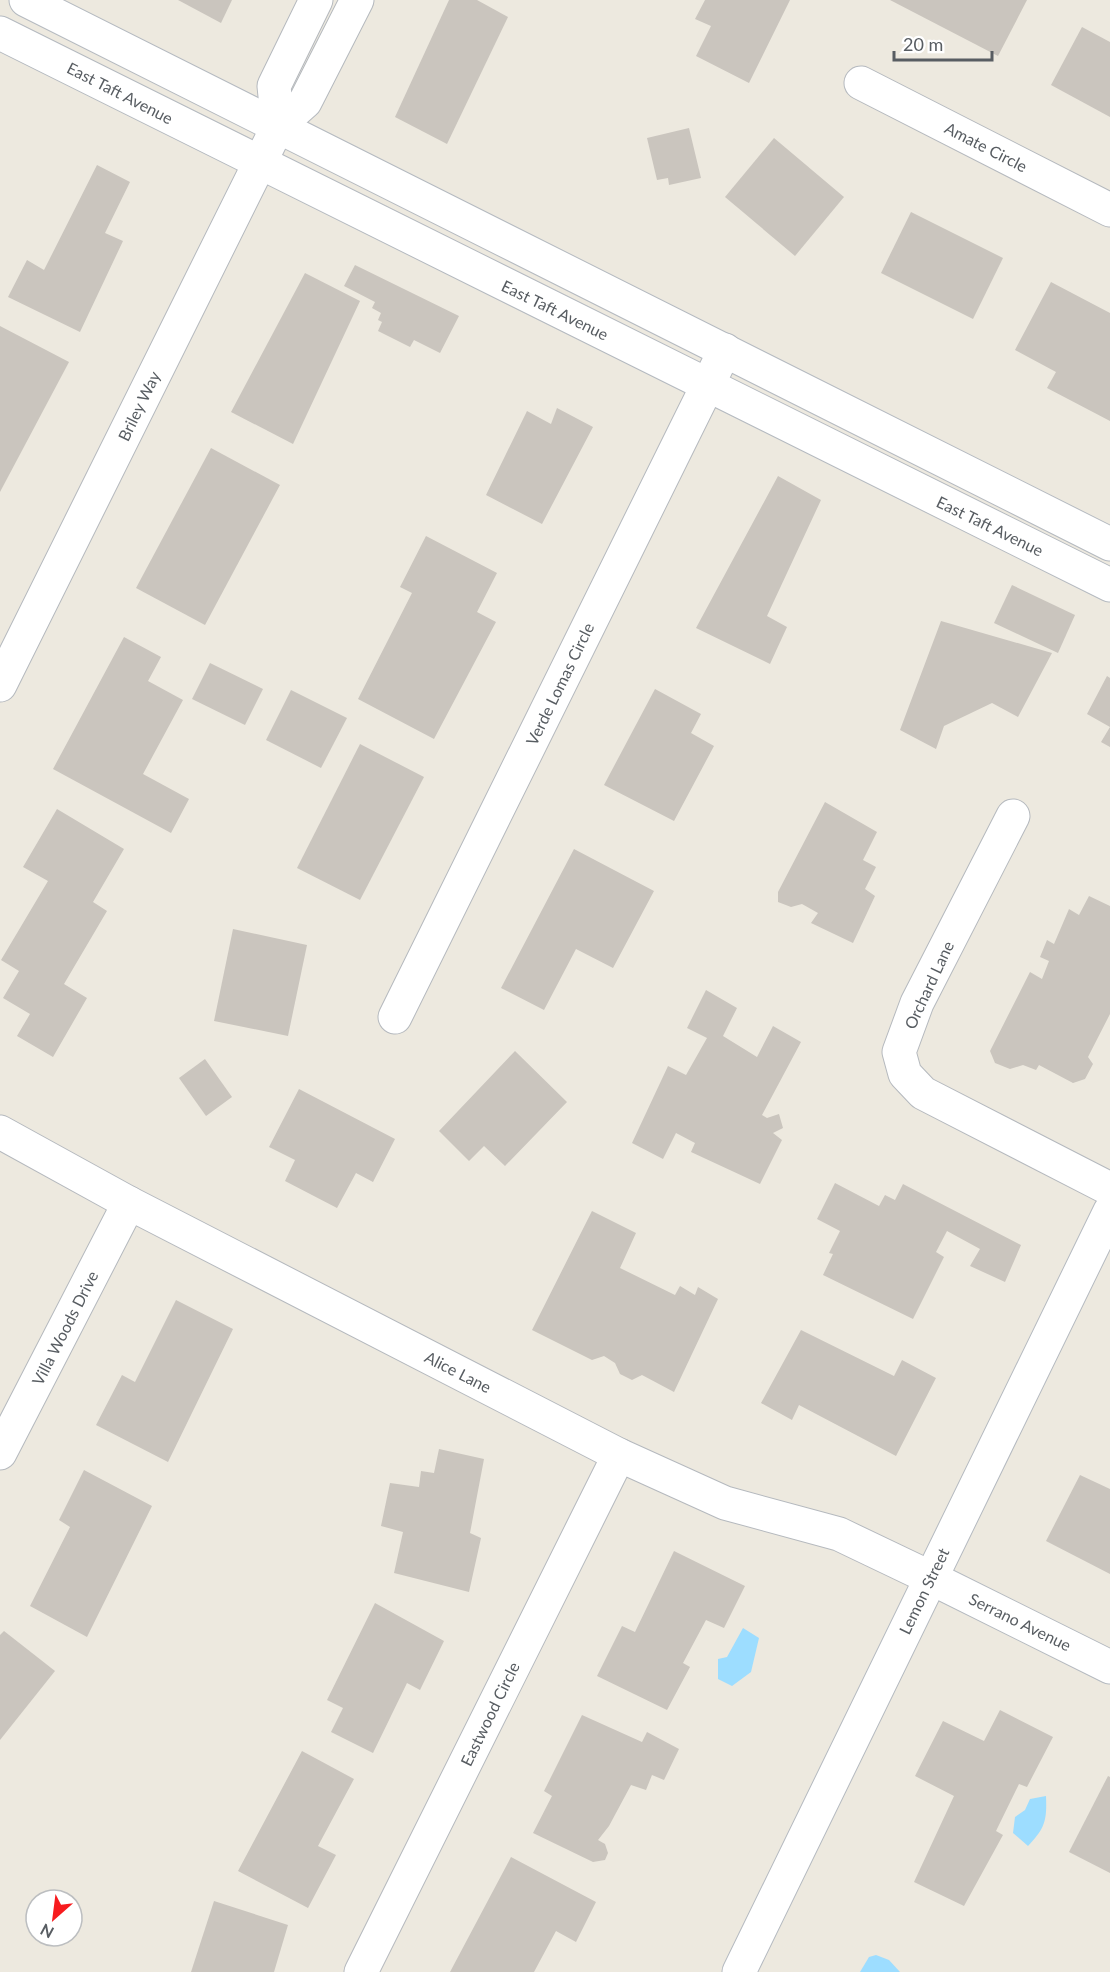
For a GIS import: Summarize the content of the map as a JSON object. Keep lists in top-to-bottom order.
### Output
{
  "streets": {
    "street": [
      "East Taft Avenue",
      "Amate Circle",
      "Briley Way",
      "Verde Lomas Circle",
      "Orchard Lane",
      "Villa Woods Drive",
      "Alice Lane",
      "Lemon Street",
      "Serrano Avenue",
      "Eastwood Circle"
    ]
  },
  "crossings": [
    ["East Taft Avenue", "Briley Way"],
    ["East Taft Avenue", "Verde Lomas Circle"],
    ["Villa Woods Drive", "Alice Lane"],
    ["Alice Lane", "Lemon Street"],
    ["Alice Lane", "Serrano Avenue"],
    ["Alice Lane", "Eastwood Circle"],
    ["Lemon Street", "Serrano Avenue"]
  ],
  "scale_bar": "20 m",
  "north": "bottom left"
}
